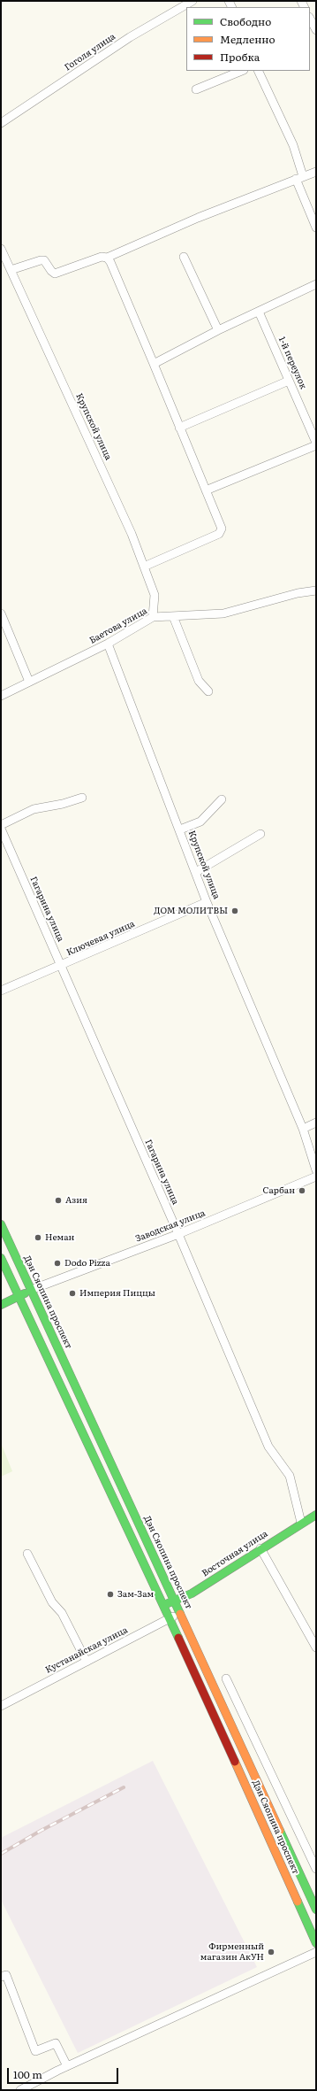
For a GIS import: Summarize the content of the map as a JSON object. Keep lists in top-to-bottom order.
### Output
{
  "streets": {
    "main road": ["Дэн Сяопина проспект", "Восточная улица"],
    "street": [
      "Гоголя улица",
      "1-й переулок",
      "Крупской улица",
      "Баетова улица",
      "Гагарина улица",
      "Ключевая улица",
      "Заводская улица",
      "Кустанайская улица"
    ]
  },
  "crossings": [
    ["Крупской улица", "Баетова улица"],
    ["Крупской улица", "Ключевая улица"],
    ["Гагарина улица", "Ключевая улица"],
    ["Гагарина улица", "Заводская улица"],
    ["Гагарина улица", "Восточная улица"],
    ["Заводская улица", "Дэн Сяопина проспект"],
    ["Дэн Сяопина проспект", "Восточная улица"],
    ["Дэн Сяопина проспект", "Кустанайская улица"]
  ],
  "places": [
    "ДОМ МОЛИТВЫ",
    "Сарбан",
    "Азия",
    "Неман",
    "Dodo Pizza",
    "Империя Пиццы",
    "Зам-Зам",
    "Фирменный магазин АкУН"
  ],
  "legend": ["Свободно", "Медленно", "Пробка"],
  "scale_bar": "100 m"
}
